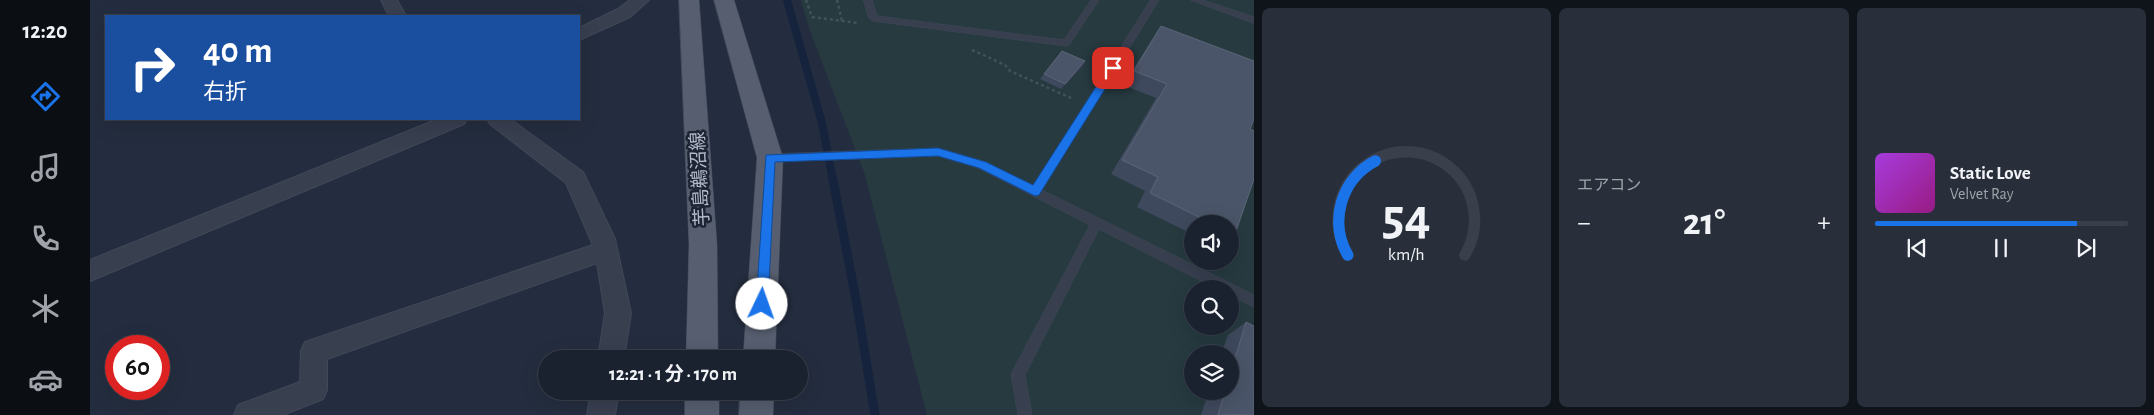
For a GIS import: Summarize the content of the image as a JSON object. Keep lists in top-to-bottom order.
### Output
{
  "streets": {
    "main road": ["芋島鵜沼線"]
  },
  "page": {
    "tabs": "12:20",
    "tile": "エアコン",
    "turn": ["40 m", "右折"],
    "song": ["Static Love", "Velvet Ray"],
    "heat": ["−", "21°", "+"],
    "limit": "60",
    "trip": "12:21 · 1 分 · 170 m",
    "gauge": ["54", "km/h"]
  }
}
